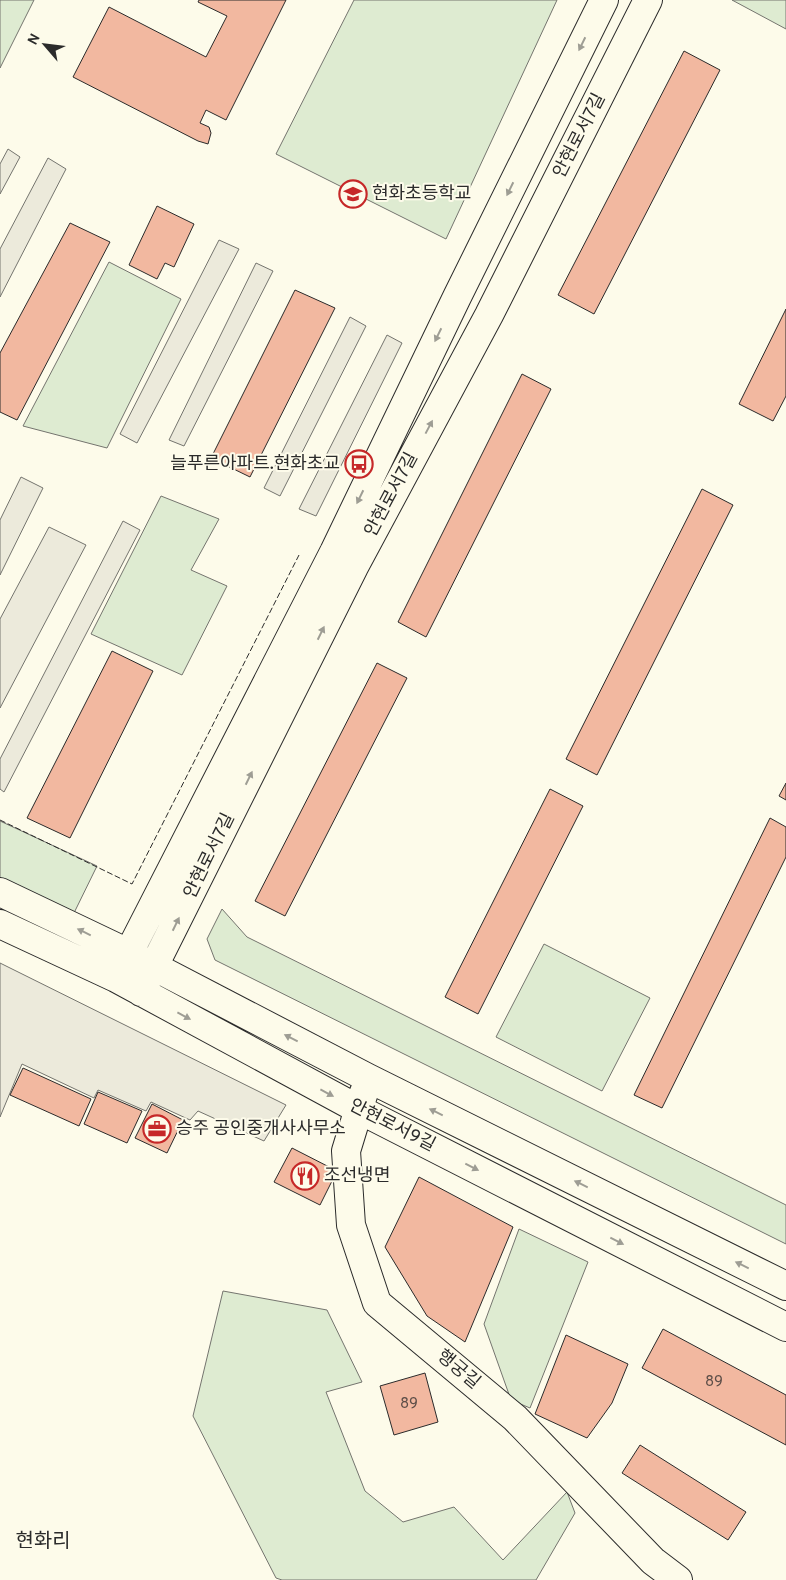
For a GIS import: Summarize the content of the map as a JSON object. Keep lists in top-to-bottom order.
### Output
{
  "streets": {
    "street": ["안현로서7길", "안현로서9길", "행궁길"]
  },
  "crossings": [
    ["안현로서7길", "안현로서9길"],
    ["안현로서9길", "행궁길"]
  ],
  "districts": ["현화리"],
  "places": {
    "school or university": ["현화초등학교"],
    "bus stop": ["늘푸른아파트.현화초교"],
    "office": ["승주 공인중개사사무소"],
    "restaurant": ["조선냉면"]
  },
  "house_numbers": ["89", "89"],
  "north": "top left"
}
